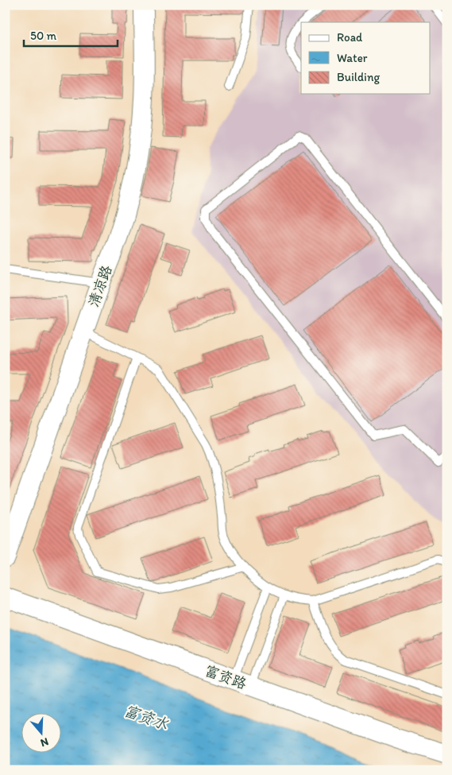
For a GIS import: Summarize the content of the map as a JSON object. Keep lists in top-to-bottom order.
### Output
{
  "streets": {
    "street": ["清凉路", "富资路"]
  },
  "water": ["富资水"],
  "legend": ["Road", "Water", "Building"],
  "scale_bar": "50 m",
  "north": "bottom"
}
